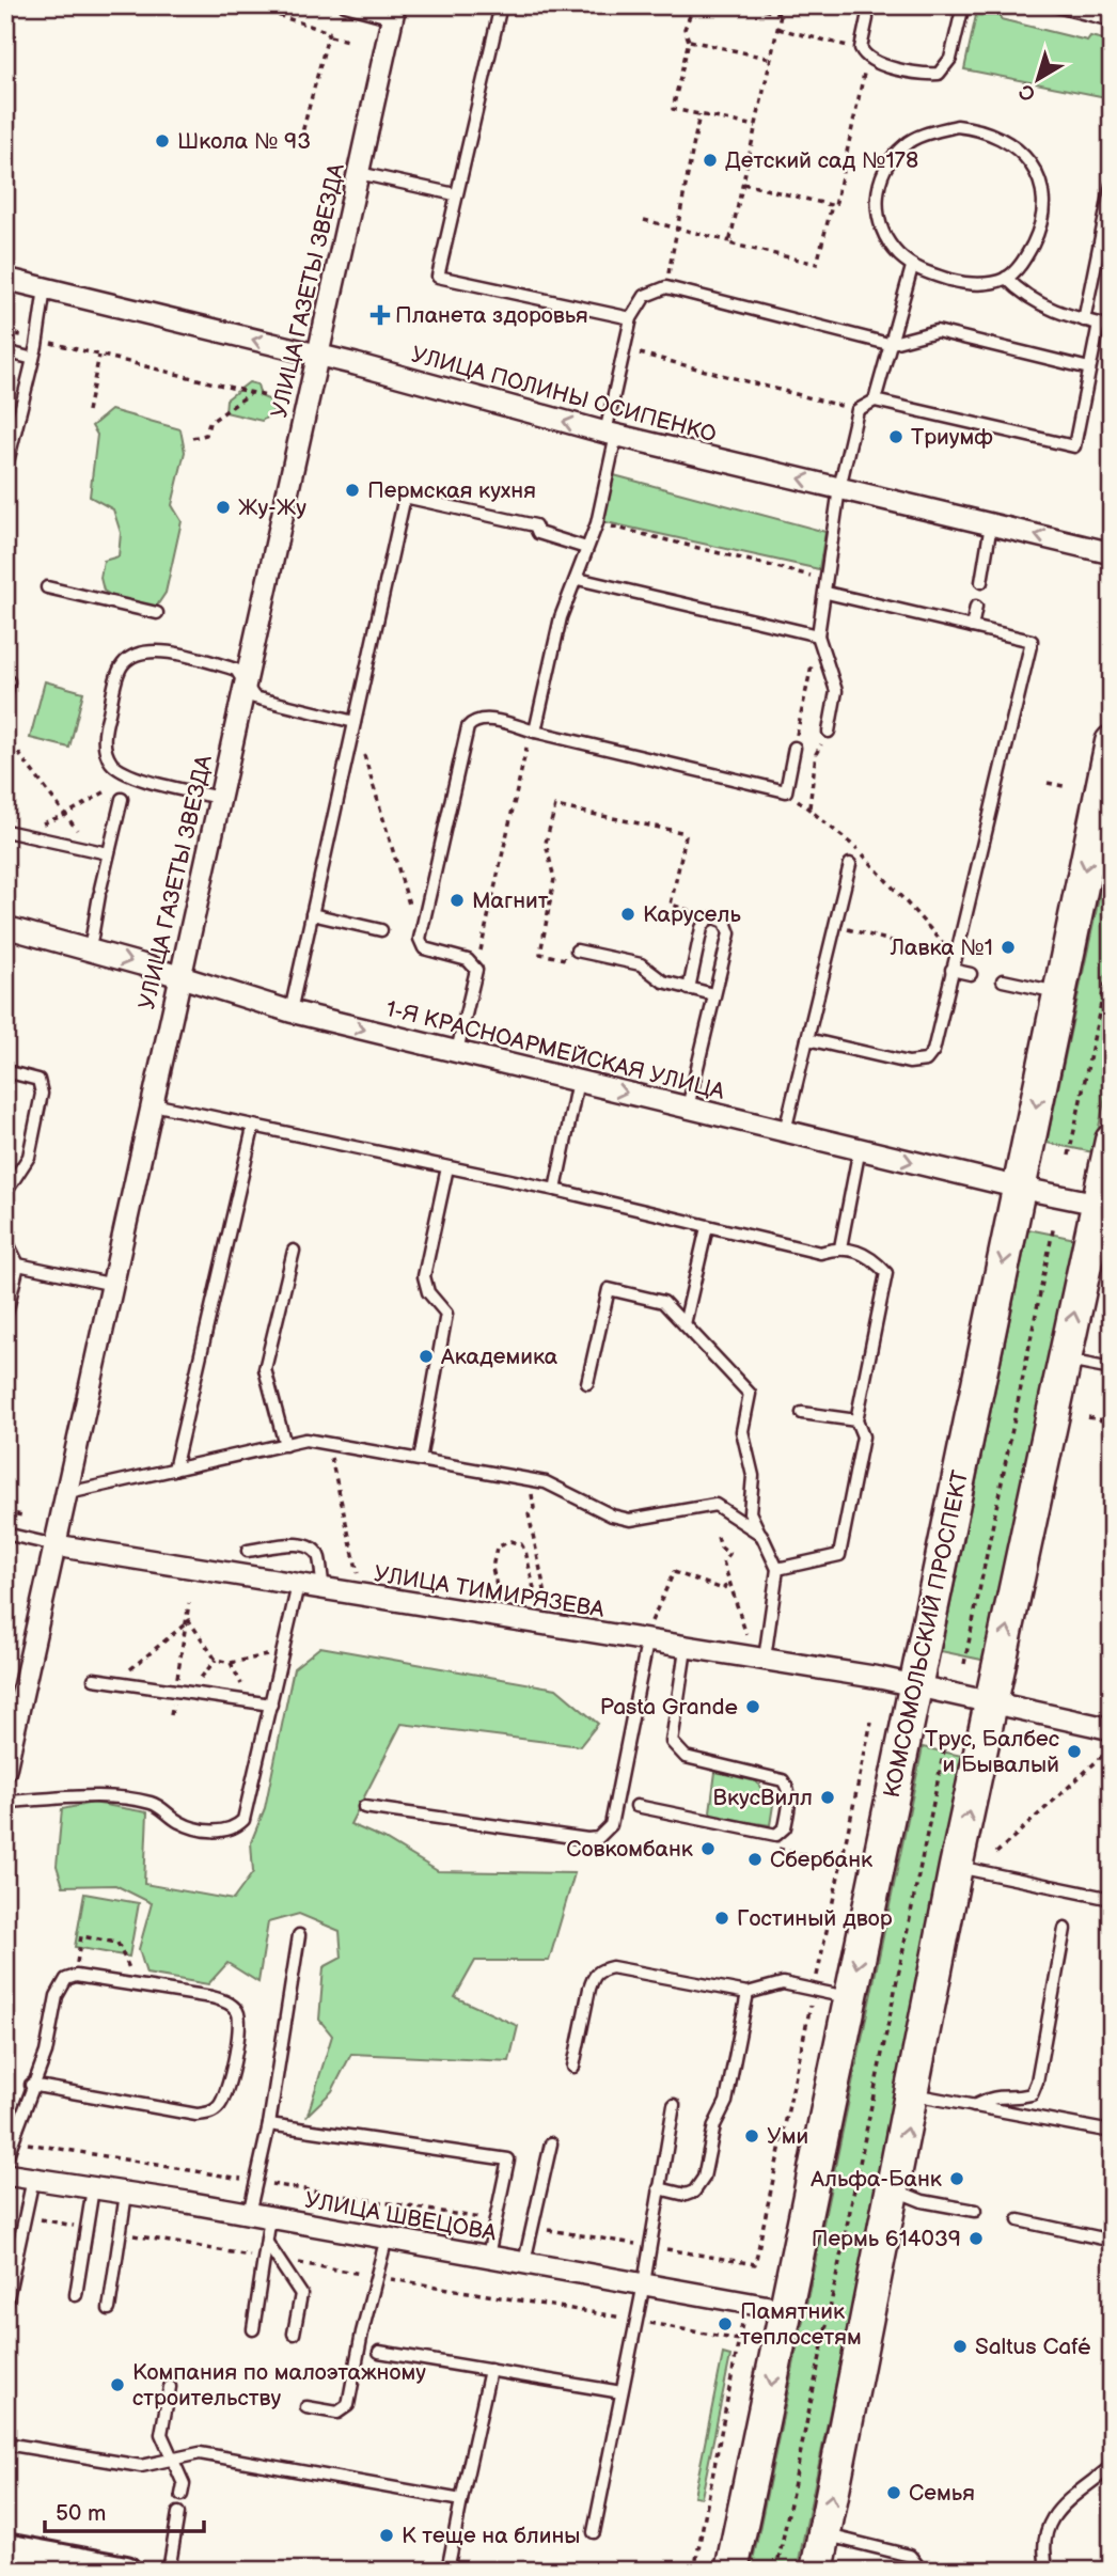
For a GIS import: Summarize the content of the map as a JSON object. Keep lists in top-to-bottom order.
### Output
{
  "streets": {
    "main road": ["КОМСОМОЛЬСКИЙ ПРОСПЕКТ"],
    "street": [
      "УЛИЦА ГАЗЕТЫ ЗВЕЗДА",
      "УЛИЦА ПОЛИНЫ ОСИПЕНКО",
      "1-Я КРАСНОАРМЕЙСКАЯ УЛИЦА",
      "УЛИЦА ТИМИРЯЗЕВА",
      "УЛИЦА ШВЕЦОВА"
    ]
  },
  "crossings": [
    ["УЛИЦА ГАЗЕТЫ ЗВЕЗДА", "УЛИЦА ПОЛИНЫ ОСИПЕНКО"],
    ["УЛИЦА ГАЗЕТЫ ЗВЕЗДА", "1-Я КРАСНОАРМЕЙСКАЯ УЛИЦА"],
    ["УЛИЦА ГАЗЕТЫ ЗВЕЗДА", "УЛИЦА ТИМИРЯЗЕВА"],
    ["1-Я КРАСНОАРМЕЙСКАЯ УЛИЦА", "КОМСОМОЛЬСКИЙ ПРОСПЕКТ"],
    ["УЛИЦА ТИМИРЯЗЕВА", "КОМСОМОЛЬСКИЙ ПРОСПЕКТ"],
    ["КОМСОМОЛЬСКИЙ ПРОСПЕКТ", "УЛИЦА ШВЕЦОВА"]
  ],
  "one_way": ["УЛИЦА ПОЛИНЫ ОСИПЕНКО", "1-Я КРАСНОАРМЕЙСКАЯ УЛИЦА"],
  "places": {
    "other": [
      "Школа № 93",
      "Детский сад №178",
      "Триумф",
      "Пермская кухня",
      "Жу-Жу",
      "Магнит",
      "Карусель",
      "Лавка №1",
      "Академика",
      "Pasta Grande",
      "Трус, Балбес и Бывалый",
      "ВкусВилл",
      "Совкомбанк",
      "Сбербанк",
      "Гостиный двор",
      "Уми",
      "Альфа-Банк",
      "Пермь 614039",
      "Памятник теплосетям",
      "Saltus Café",
      "Компания по малоэтажному строительству",
      "Семья",
      "К теще на блины"
    ],
    "health": ["Планета здоровья"]
  },
  "scale_bar": "50 m",
  "north": "bottom left"
}
